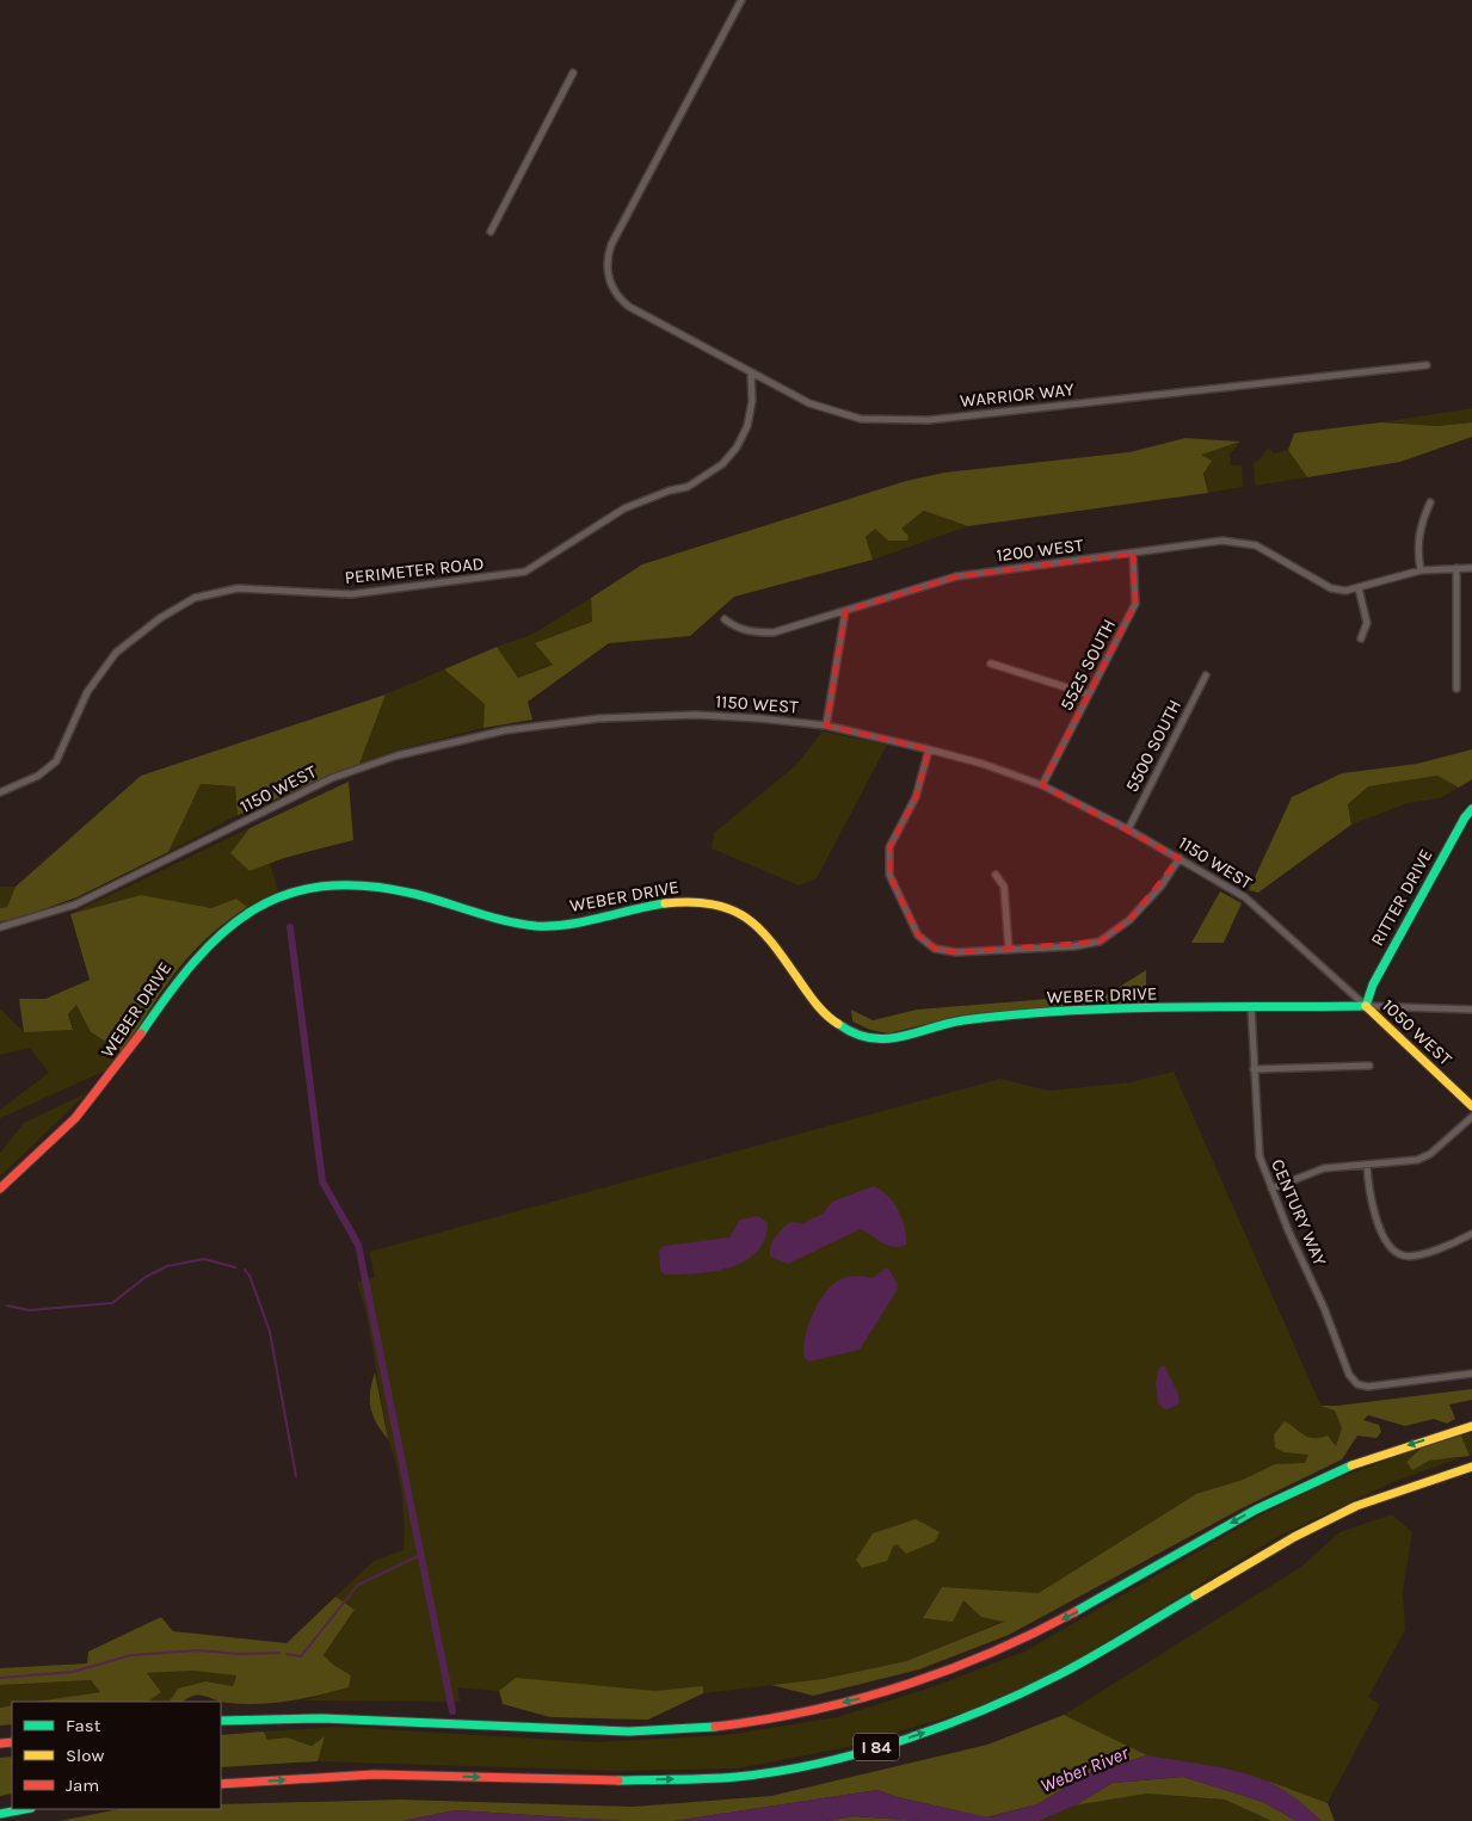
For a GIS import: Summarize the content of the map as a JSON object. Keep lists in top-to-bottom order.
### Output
{
  "streets": {
    "main road": [
      "WEBER DRIVE",
      "RITTER DRIVE",
      "1050 WEST",
      "I 84"
    ],
    "street": [
      "WARRIOR WAY",
      "1200 WEST",
      "PERIMETER ROAD",
      "5525 SOUTH",
      "1150 WEST",
      "5500 SOUTH",
      "CENTURY WAY"
    ]
  },
  "crossings": [
    ["WARRIOR WAY", "PERIMETER ROAD"],
    ["1200 WEST", "5525 SOUTH"],
    ["5525 SOUTH", "1150 WEST"],
    ["1150 WEST", "5500 SOUTH"],
    ["1150 WEST", "WEBER DRIVE"],
    ["1150 WEST", "RITTER DRIVE"],
    ["1150 WEST", "1050 WEST"],
    ["WEBER DRIVE", "RITTER DRIVE"],
    ["WEBER DRIVE", "1050 WEST"],
    ["WEBER DRIVE", "CENTURY WAY"],
    ["RITTER DRIVE", "1050 WEST"]
  ],
  "water": ["Weber River"],
  "legend": ["Fast", "Slow", "Jam"]
}
